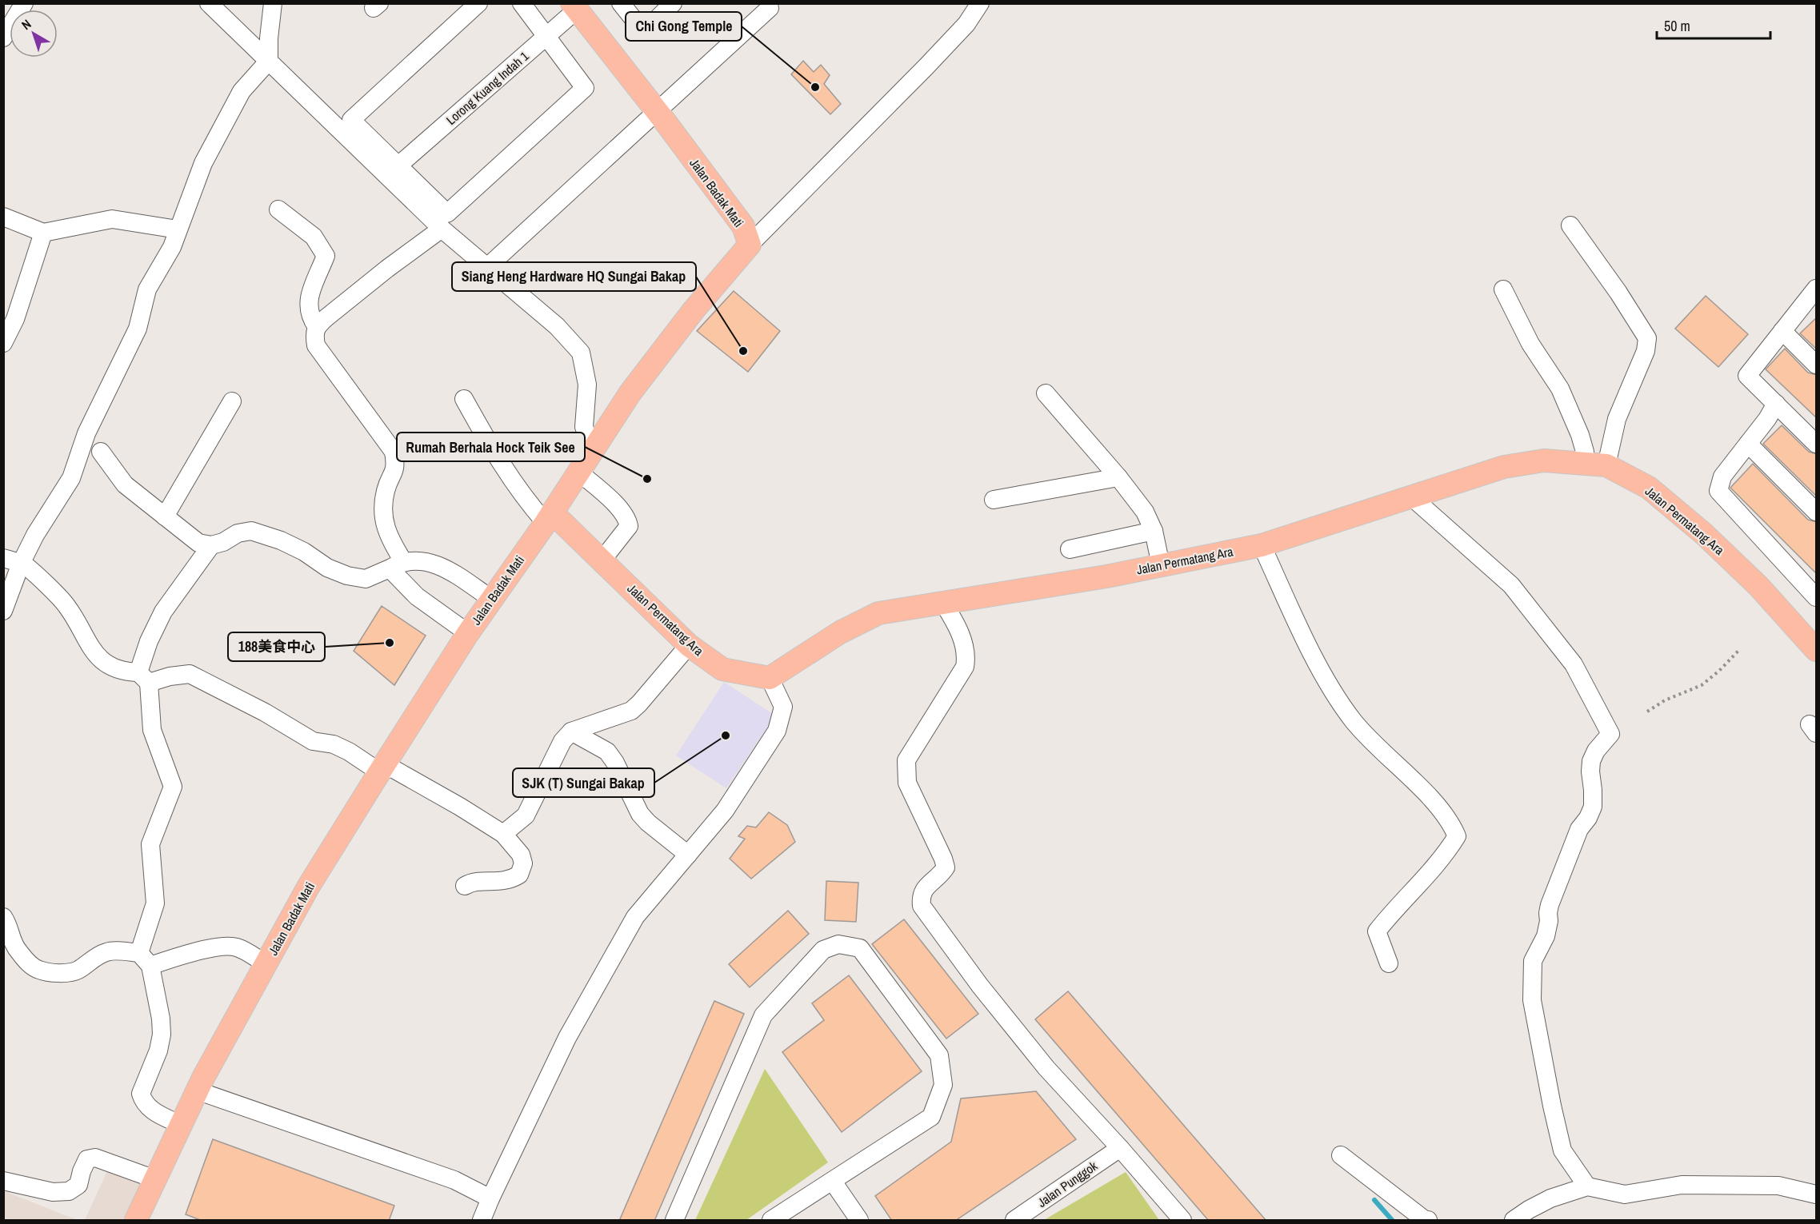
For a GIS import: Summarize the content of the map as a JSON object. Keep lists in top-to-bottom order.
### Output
{
  "streets": {
    "main road": ["Jalan Badak Mati", "Jalan Permatang Ara"],
    "street": ["Lorong Kuang Indah 1", "Jalan Punggok"]
  },
  "crossings": [
    ["Lorong Kuang Indah 1", "Jalan Badak Mati"],
    ["Jalan Badak Mati", "Jalan Permatang Ara"]
  ],
  "places": [
    "Chi Gong Temple",
    "Siang Heng Hardware HQ Sungai Bakap",
    "Rumah Berhala Hock Teik See",
    "188美食中心",
    "SJK (T) Sungai Bakap"
  ],
  "scale_bar": "50 m",
  "north": "top left"
}
